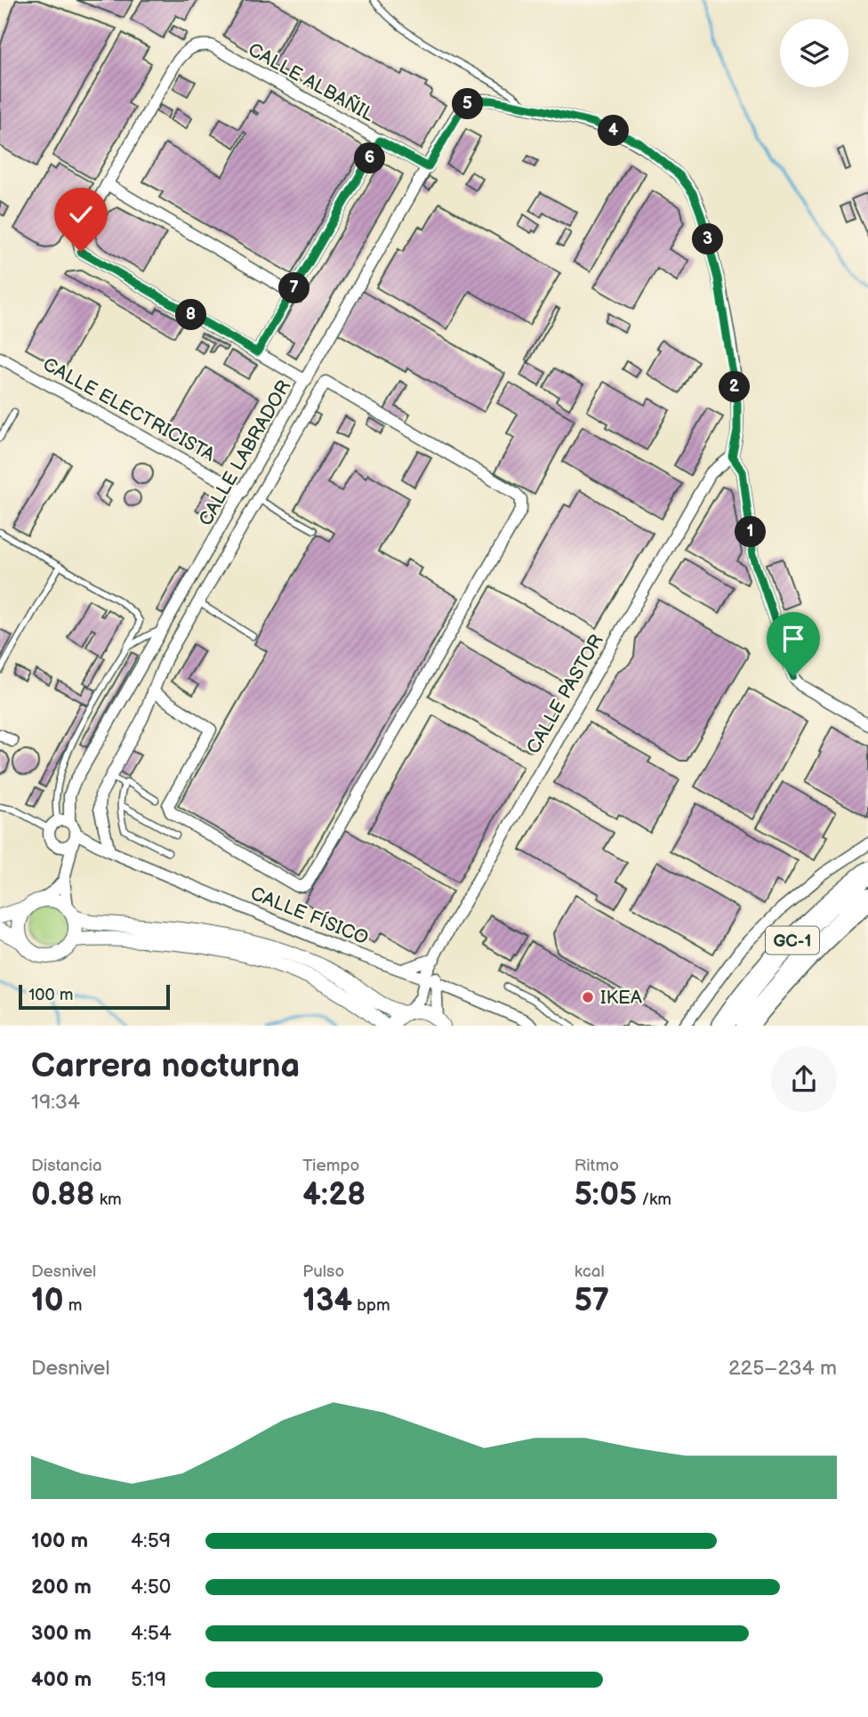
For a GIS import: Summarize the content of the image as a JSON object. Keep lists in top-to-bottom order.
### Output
{
  "streets": {
    "highway": ["GC-1"],
    "street": [
      "CALLE ALBAÑIL",
      "CALLE ELECTRICISTA",
      "CALLE LABRADOR",
      "CALLE PASTOR",
      "CALLE FÍSICO"
    ]
  },
  "crossings": [
    ["CALLE ALBAÑIL", "CALLE LABRADOR"],
    ["CALLE ELECTRICISTA", "CALLE LABRADOR"],
    ["CALLE LABRADOR", "CALLE FÍSICO"],
    ["CALLE PASTOR", "CALLE FÍSICO"]
  ],
  "places": ["IKEA"],
  "scale_bar": "100 m",
  "page": {
    "pins": [
      "5",
      "4",
      "6",
      "3",
      "7",
      "8",
      "2",
      "1"
    ],
    "scale": "100 m",
    "heading": ["Carrera nocturna", "19:34"],
    "stats": [
      ["Distancia", "0.88 km"],
      ["Tiempo", "4:28"],
      ["Ritmo", "5:05 /km"],
      ["Desnivel", "10 m"],
      ["Pulso", "134 bpm"],
      ["kcal", "57"]
    ],
    "chart": ["Desnivel", "225–234 m"],
    "list": [
      {
        "name": "100 m",
        "note": "4:59"
      },
      {
        "name": "200 m",
        "note": "4:50"
      },
      {
        "name": "300 m",
        "note": "4:54"
      },
      {
        "name": "400 m",
        "note": "5:19"
      }
    ]
  }
}
